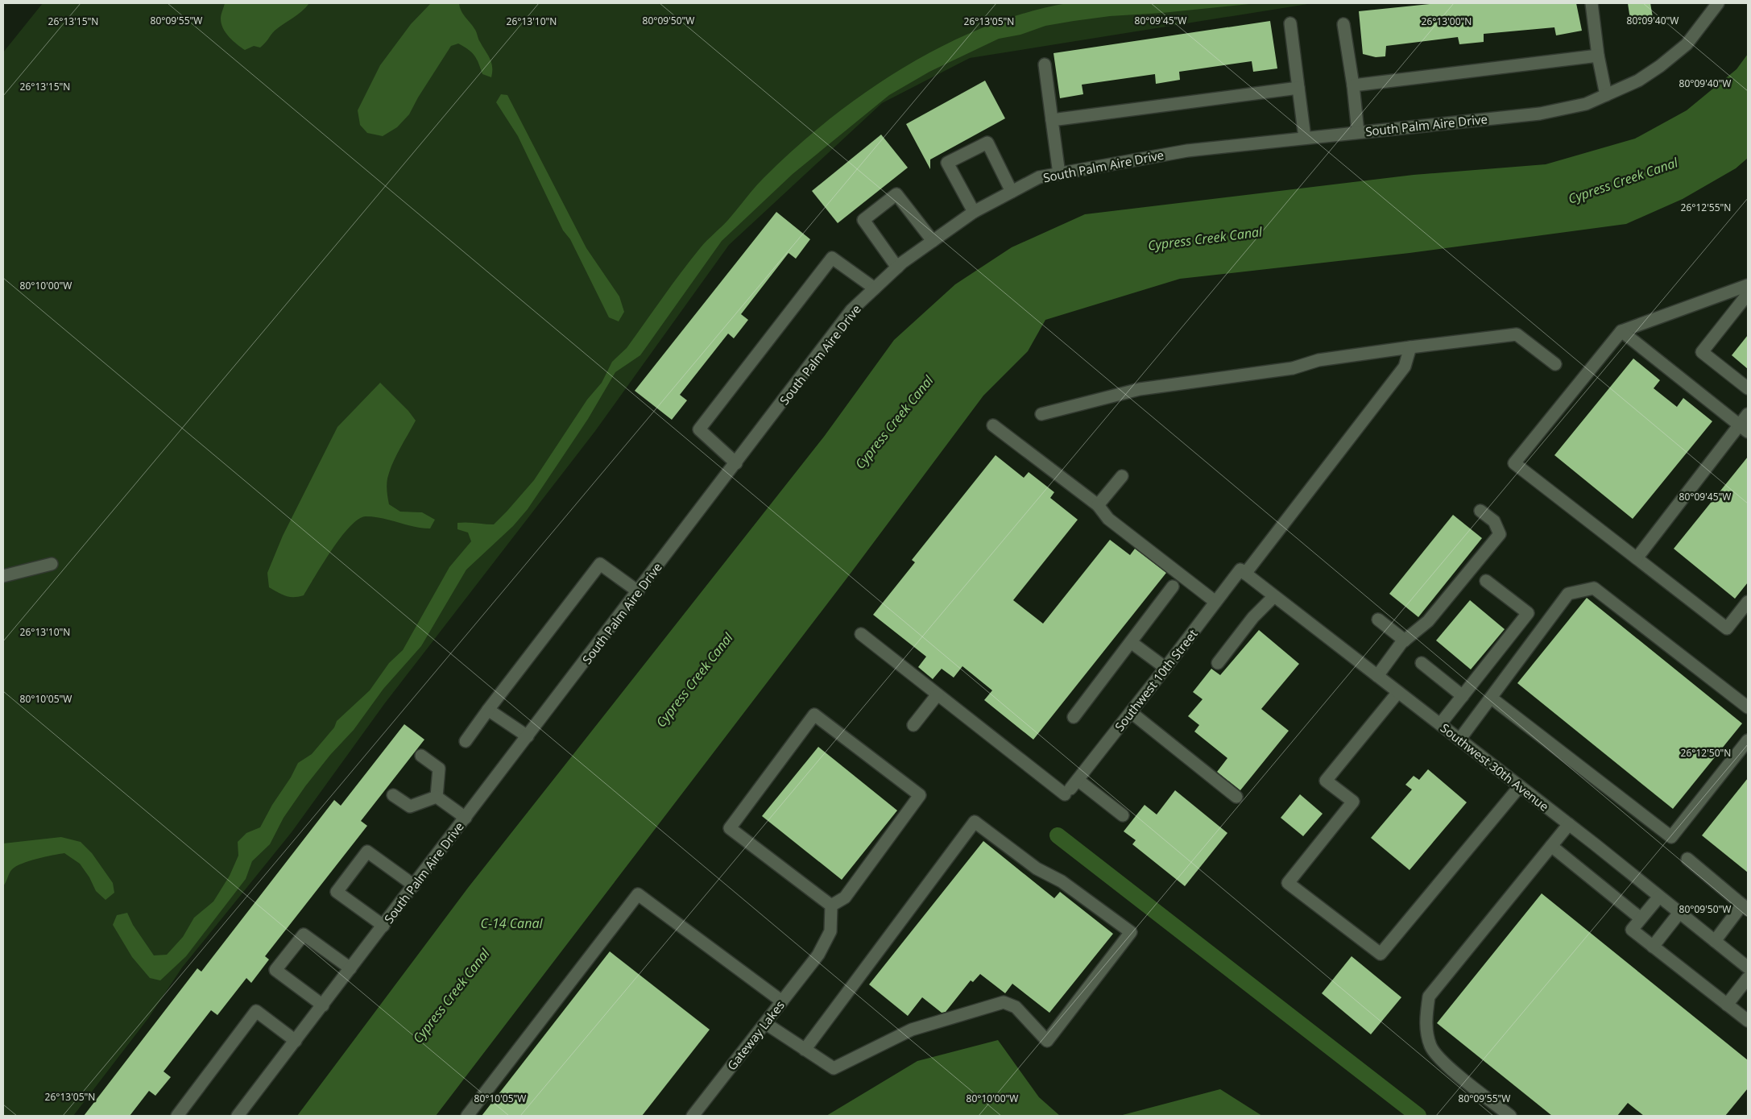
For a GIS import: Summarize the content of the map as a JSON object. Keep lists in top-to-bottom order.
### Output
{
  "streets": {
    "street": [
      "South Palm Aire Drive",
      "Southwest 10th Street",
      "Southwest 30th Avenue",
      "Gateway Lakes"
    ]
  },
  "crossings": [
    ["Southwest 10th Street", "Southwest 30th Avenue"]
  ],
  "water": ["Cypress Creek Canal", "C-14 Canal"],
  "coordinates": [
    "80°09'55\"W",
    "80°09'50\"W",
    "80°09'45\"W",
    "80°09'40\"W",
    "26°13'15\"N",
    "26°13'10\"N",
    "26°13'05\"N",
    "26°13'00\"N",
    "26°12'55\"N",
    "80°10'00\"W",
    "80°10'05\"W",
    "26°12'50\"N"
  ]
}
